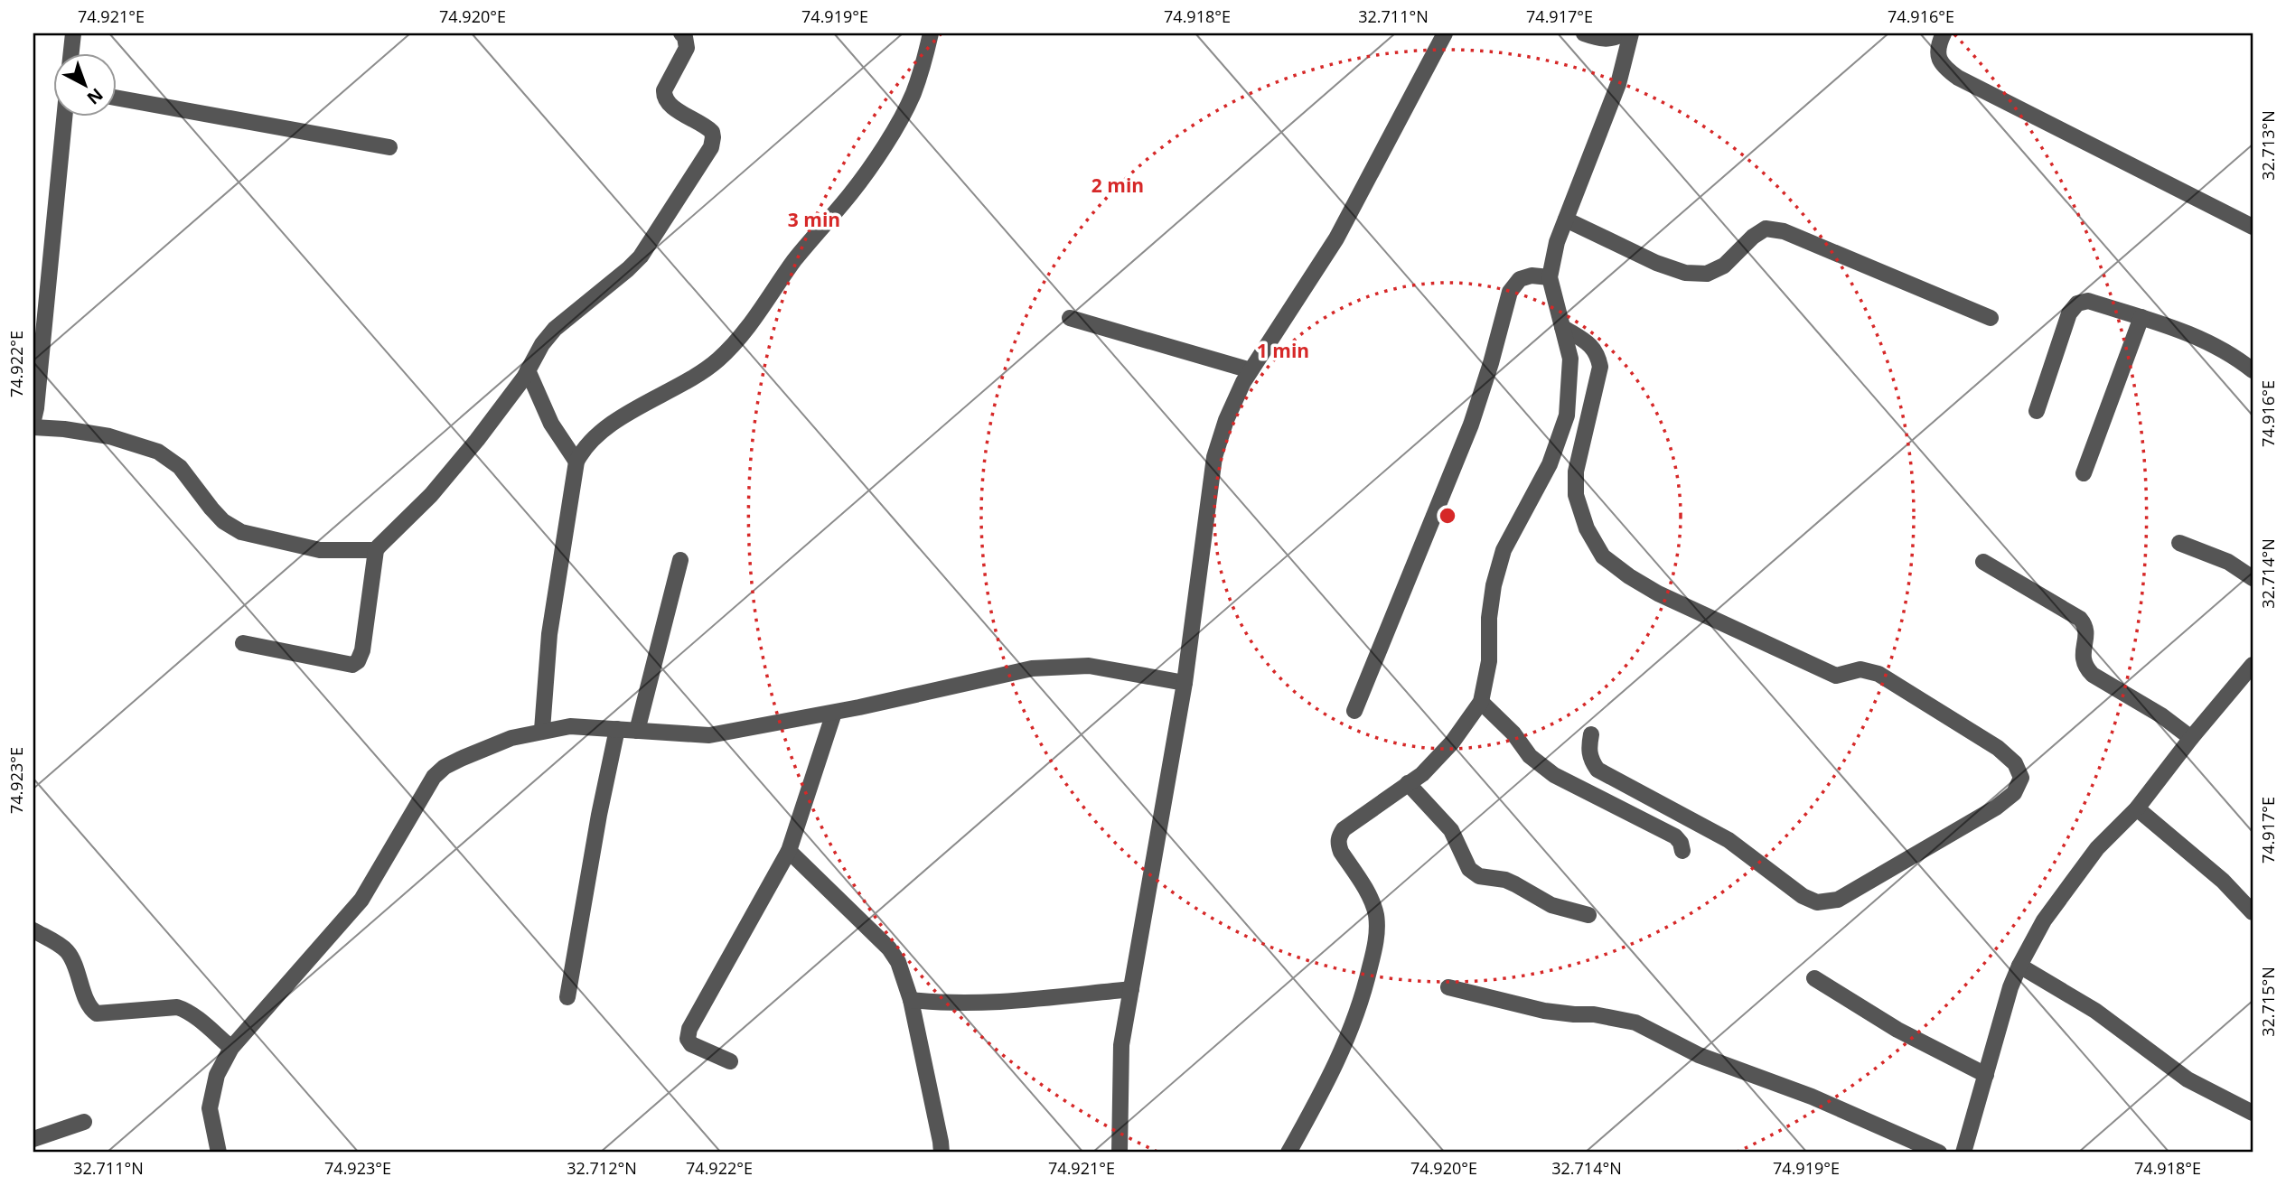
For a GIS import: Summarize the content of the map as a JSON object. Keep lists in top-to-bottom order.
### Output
{
  "north": "bottom right",
  "coordinates": [
    "74.921°E",
    "74.920°E",
    "74.919°E",
    "74.918°E",
    "32.711°N",
    "74.917°E",
    "74.916°E",
    "32.713°N",
    "74.922°E",
    "32.714°N",
    "74.923°E",
    "32.715°N",
    "32.712°N"
  ],
  "rings": ["2 min", "3 min", "1 min"]
}
